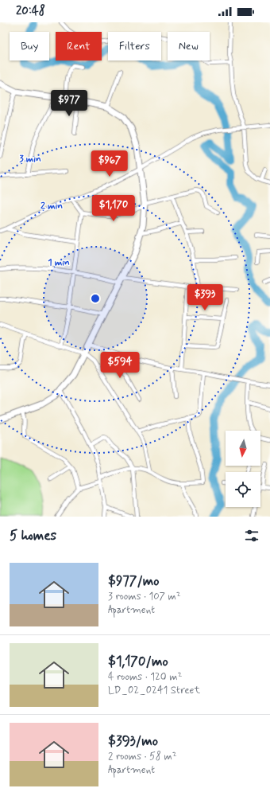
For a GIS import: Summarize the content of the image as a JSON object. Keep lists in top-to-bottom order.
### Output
{
  "north": "bottom",
  "page": {
    "status": "20:48",
    "chip": [
      "Buy",
      "Rent",
      "Filters",
      "New"
    ],
    "price": [
      "$977",
      "$967",
      "$1,170",
      "$393",
      "$594"
    ],
    "heading": "5 homes",
    "list": [
      {
        "name": "$977/mo",
        "note": "3 rooms · 107 m² · Apartment"
      },
      {
        "name": "$1,170/mo",
        "note": "4 rooms · 120 m² · LD_02_0241 Street"
      },
      {
        "name": "$393/mo",
        "note": "2 rooms · 58 m² · Apartment"
      }
    ]
  },
  "rings": ["3 min", "2 min", "1 min"]
}
